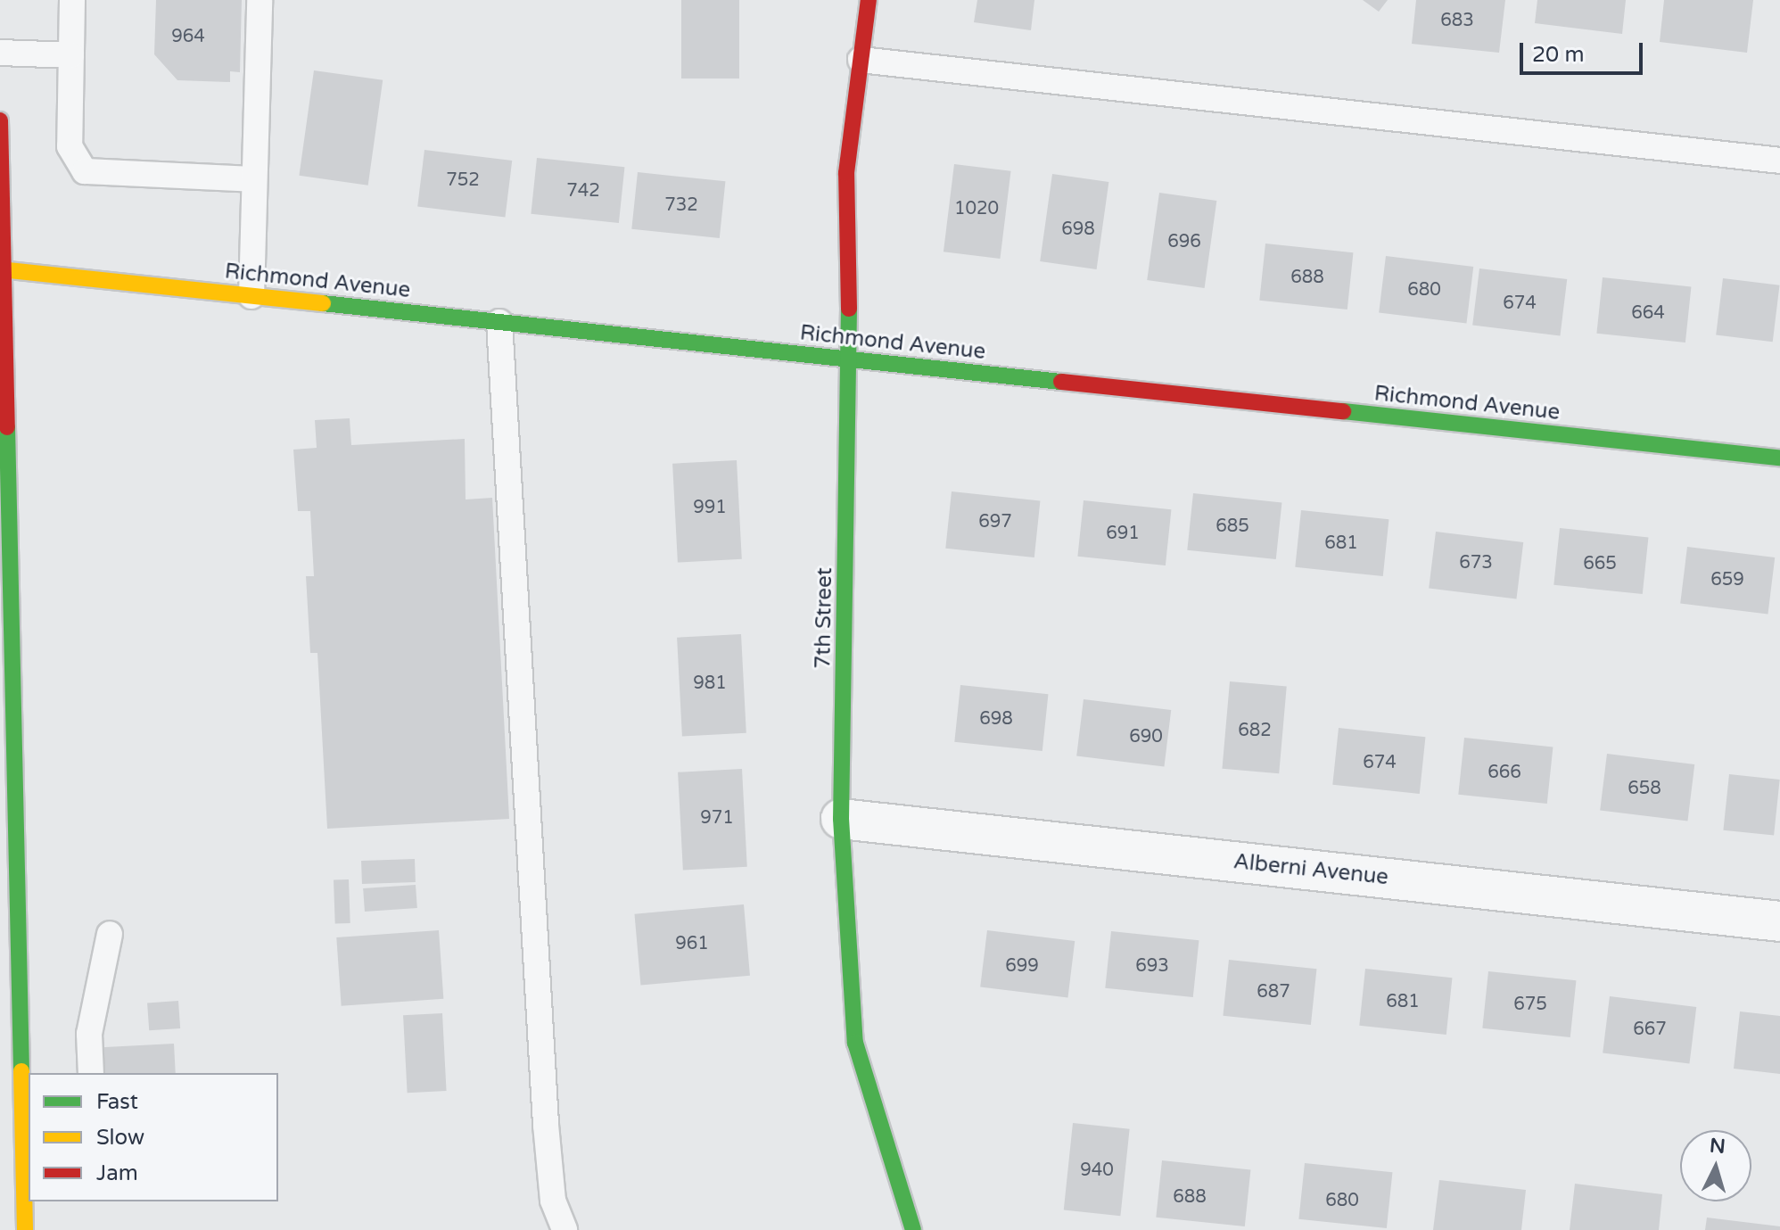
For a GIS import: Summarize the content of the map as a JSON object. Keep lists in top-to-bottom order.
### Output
{
  "streets": {
    "street": ["Richmond Avenue", "7th Street", "Alberni Avenue"]
  },
  "crossings": [
    ["Richmond Avenue", "7th Street"],
    ["7th Street", "Alberni Avenue"]
  ],
  "house_numbers": [
    "683",
    "964",
    "752",
    "742",
    "732",
    "1020",
    "698",
    "696",
    "688",
    "680",
    "674",
    "664",
    "991",
    "697",
    "685",
    "691",
    "681",
    "673",
    "665",
    "659",
    "981",
    "698",
    "682",
    "690",
    "674",
    "666",
    "658",
    "971",
    "961",
    "699",
    "693",
    "687",
    "681",
    "675",
    "667",
    "940",
    "688",
    "680"
  ],
  "legend": ["Fast", "Slow", "Jam"],
  "scale_bar": "20 m",
  "north": "top"
}
